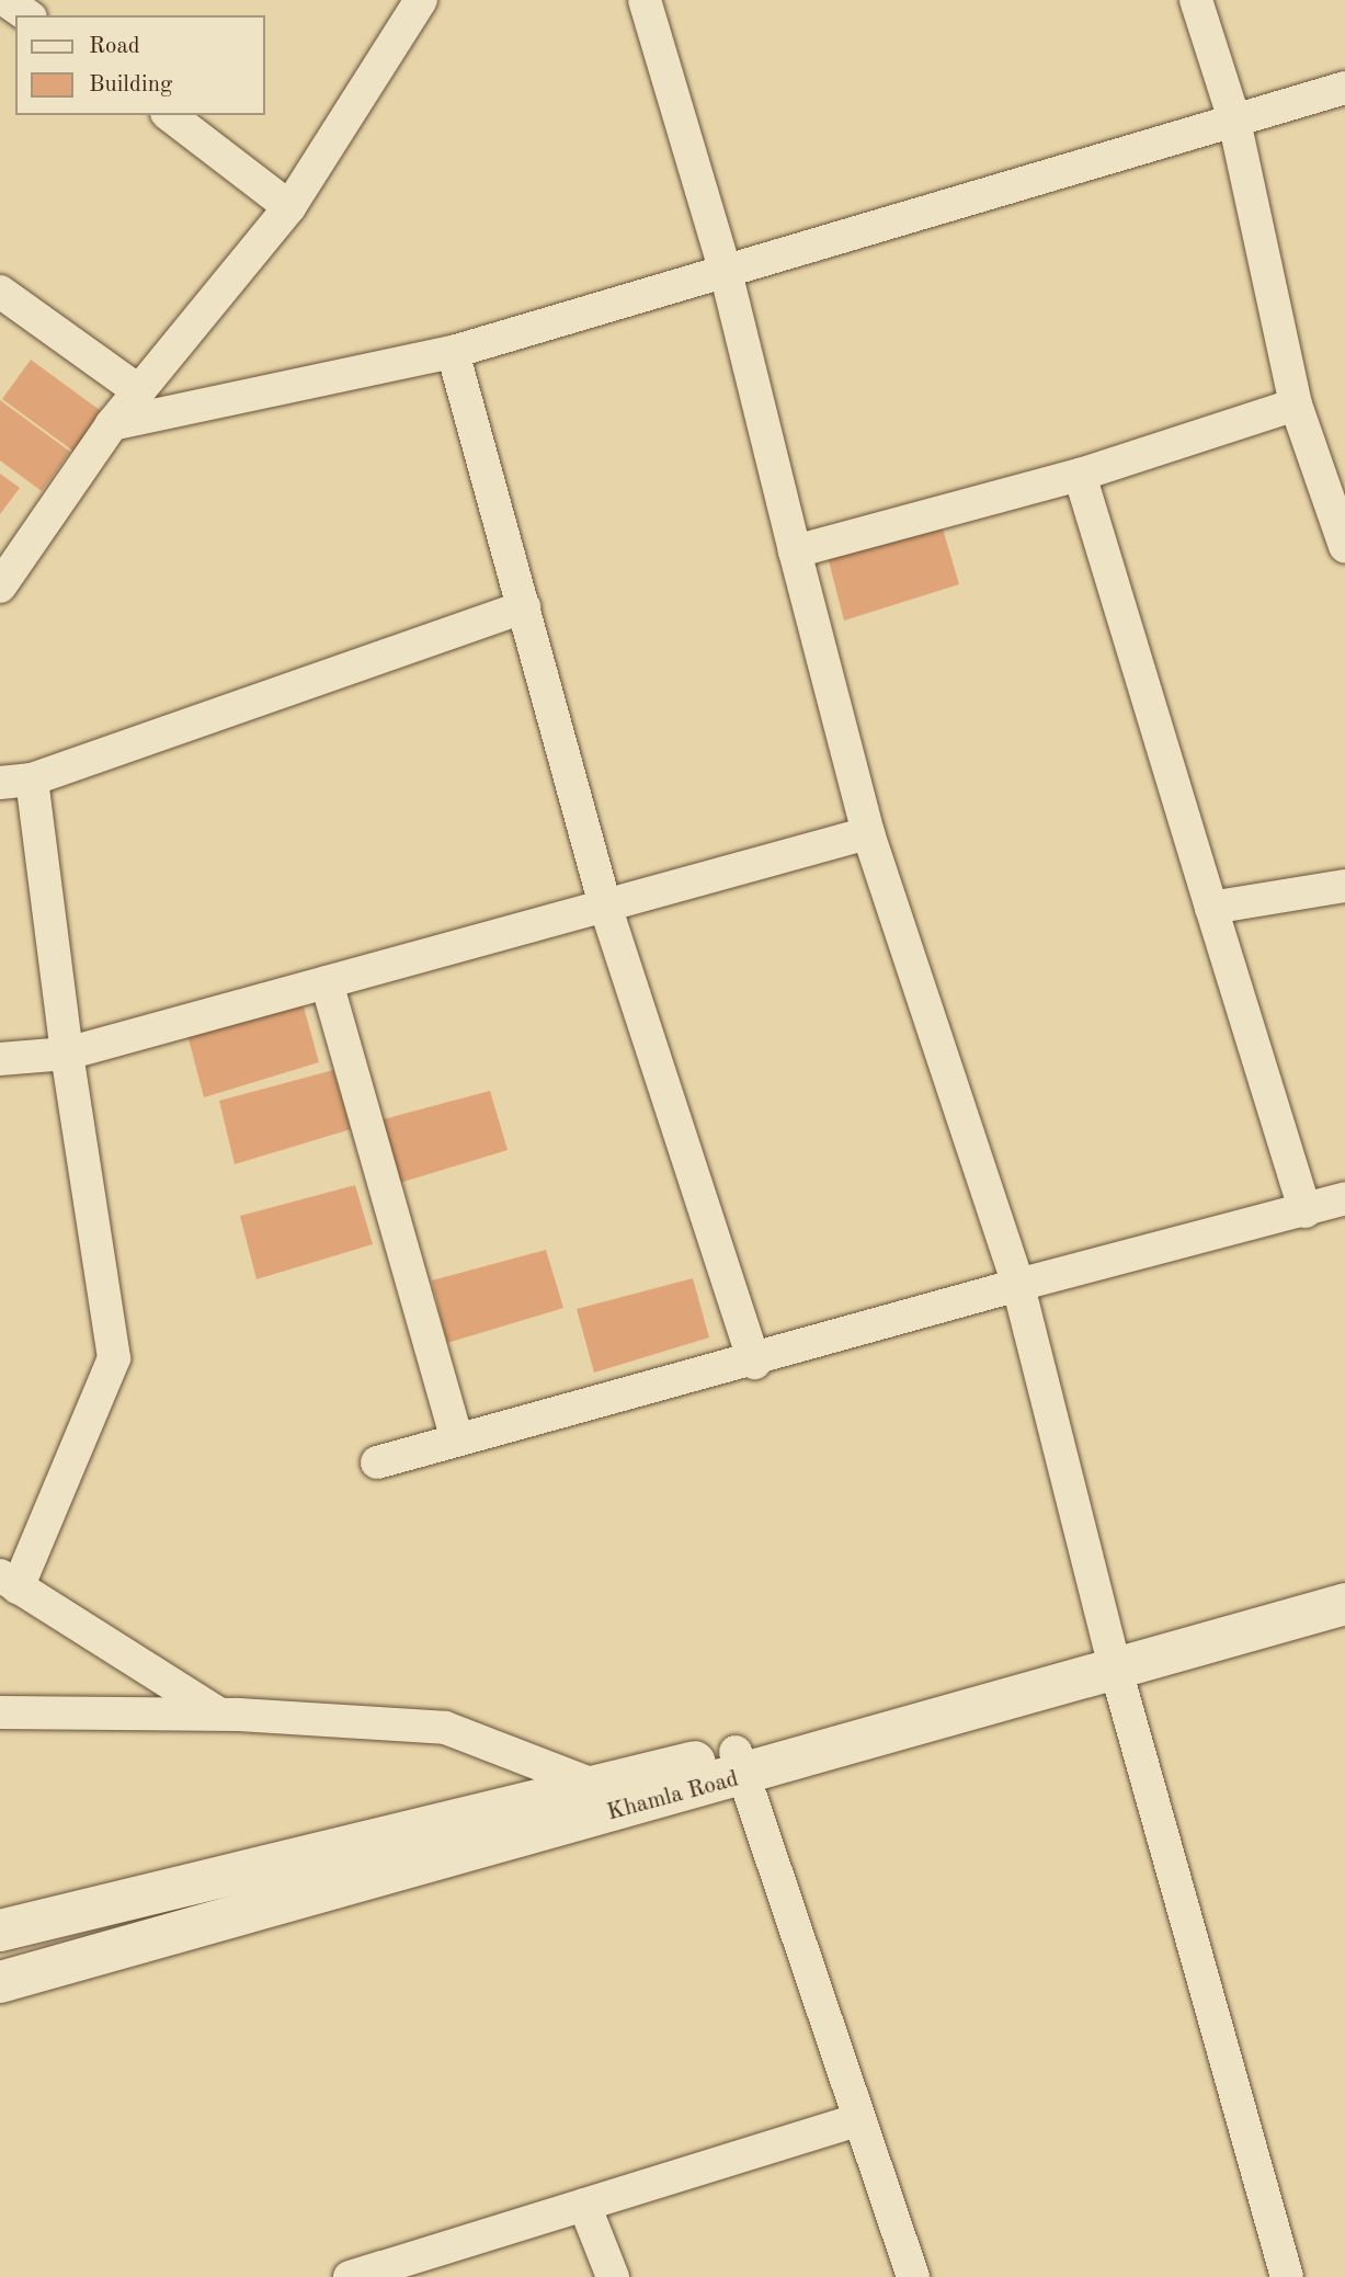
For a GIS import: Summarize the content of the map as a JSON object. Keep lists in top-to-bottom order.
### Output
{
  "streets": {
    "street": ["Khamla Road"]
  },
  "legend": ["Road", "Building"]
}
